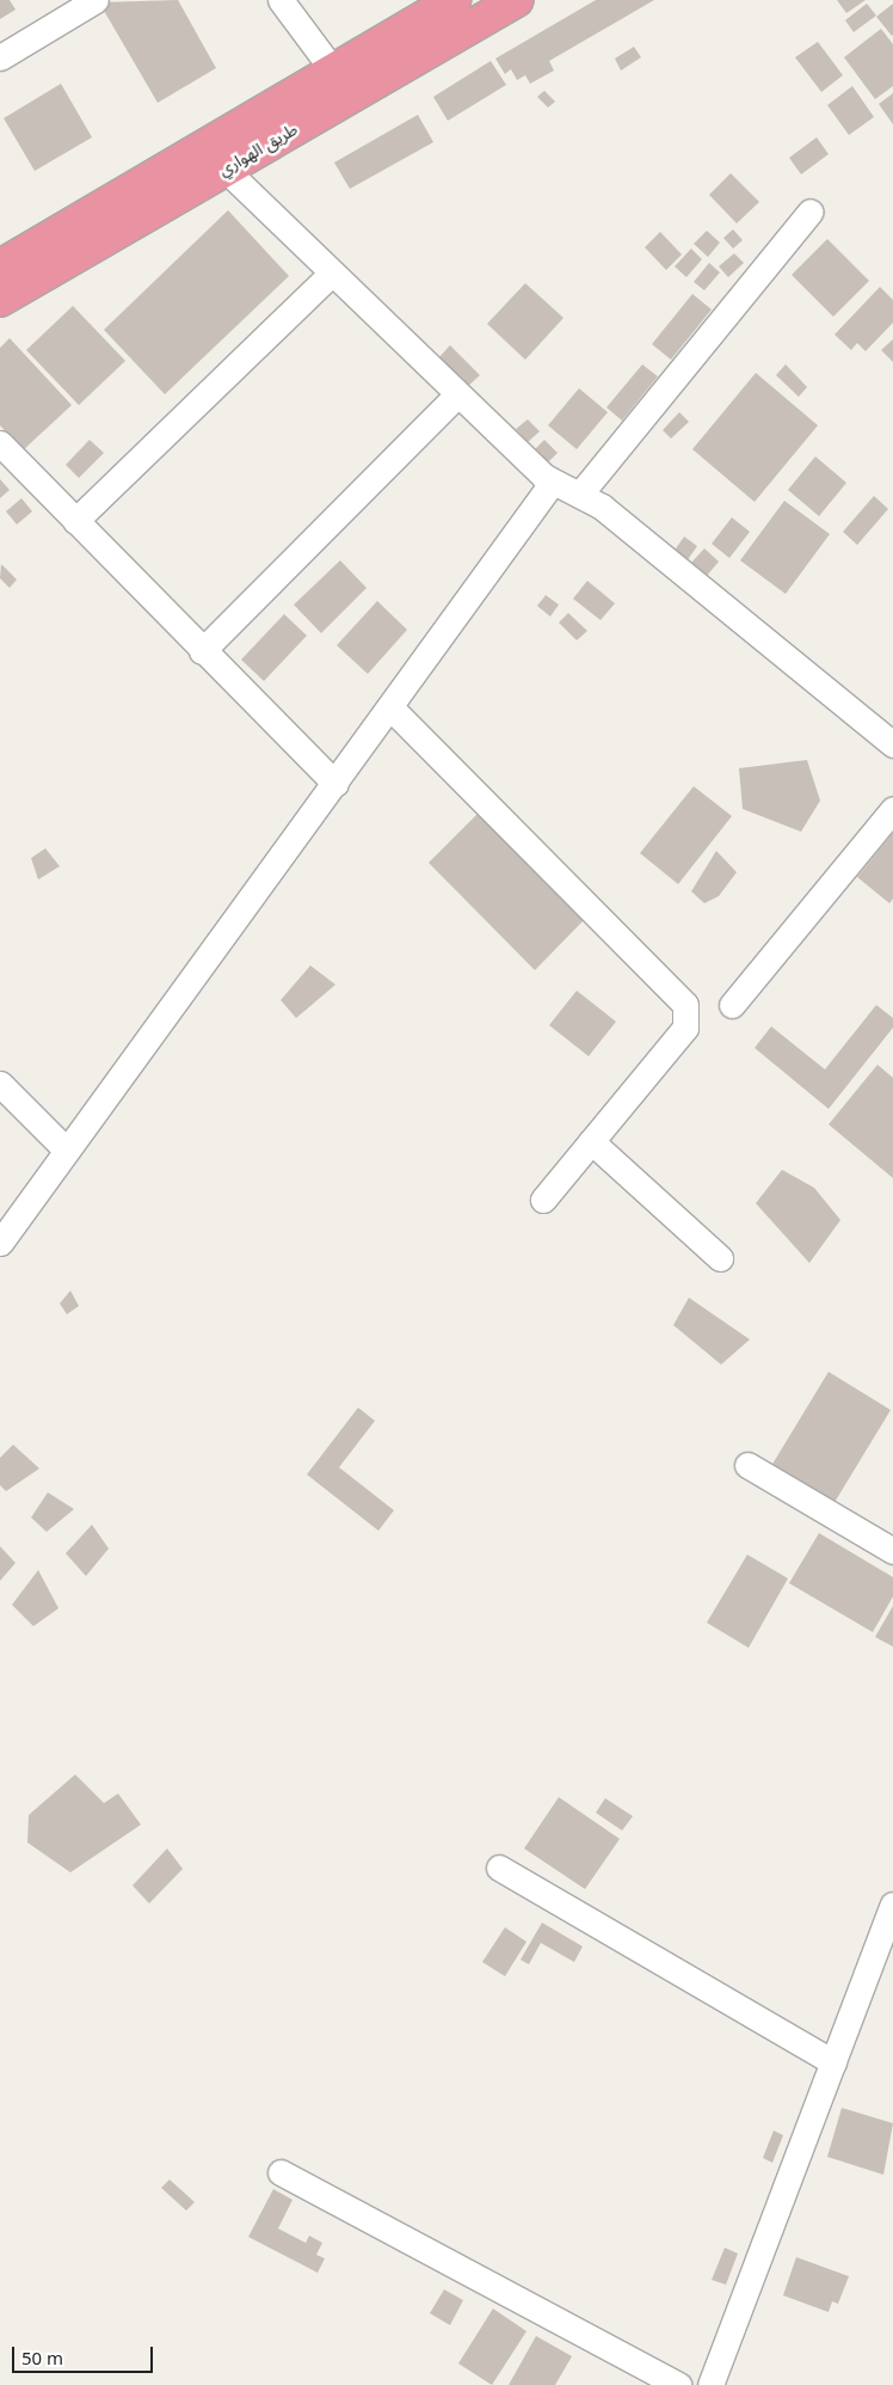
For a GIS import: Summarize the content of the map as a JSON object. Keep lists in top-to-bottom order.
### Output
{
  "streets": {
    "highway": ["طريق الهواري"]
  },
  "scale_bar": "50 m"
}
